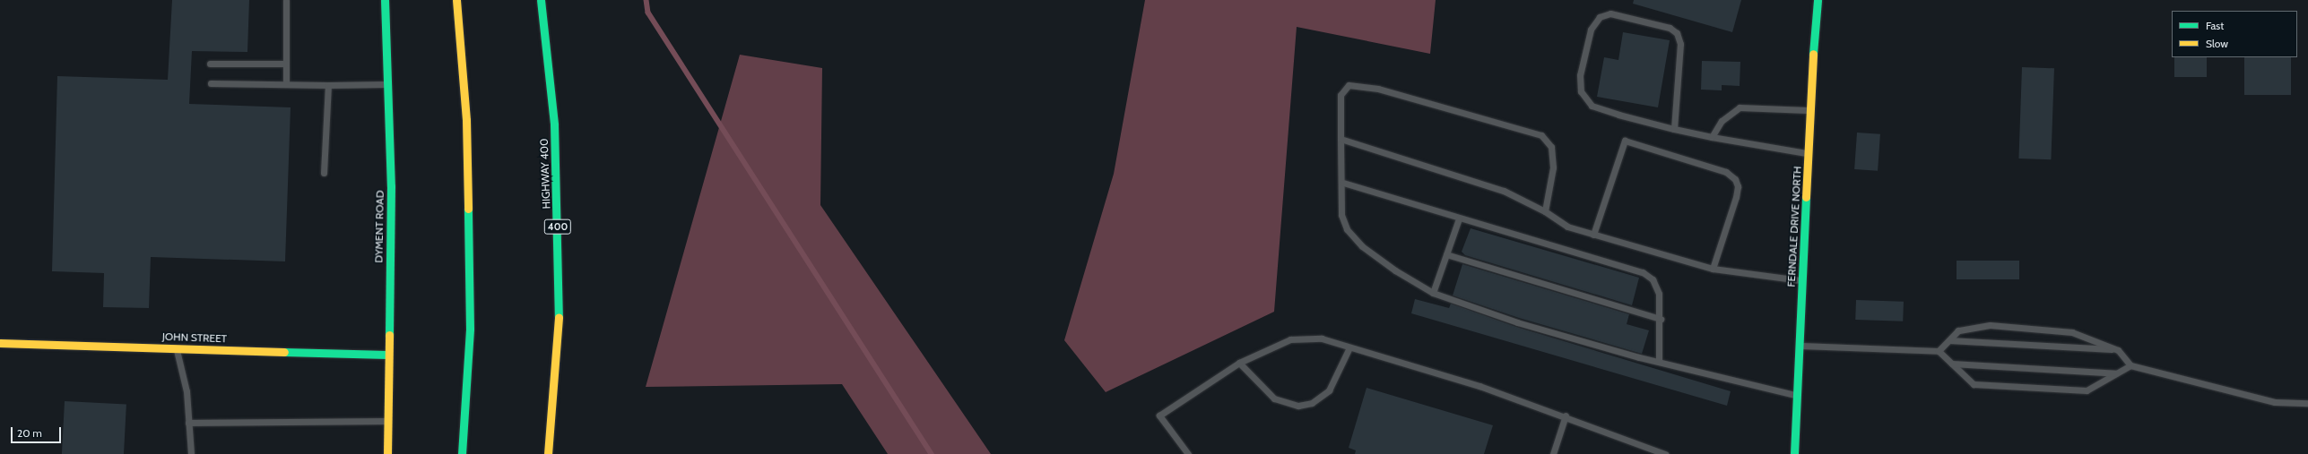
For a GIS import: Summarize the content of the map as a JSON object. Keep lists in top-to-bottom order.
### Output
{
  "streets": {
    "main road": [
      "HIGHWAY 400",
      "DYMENT ROAD",
      "400",
      "FERNDALE DRIVE NORTH",
      "JOHN STREET"
    ]
  },
  "crossings": [
    ["DYMENT ROAD", "JOHN STREET"]
  ],
  "legend": ["Fast", "Slow"],
  "scale_bar": "20 m"
}
